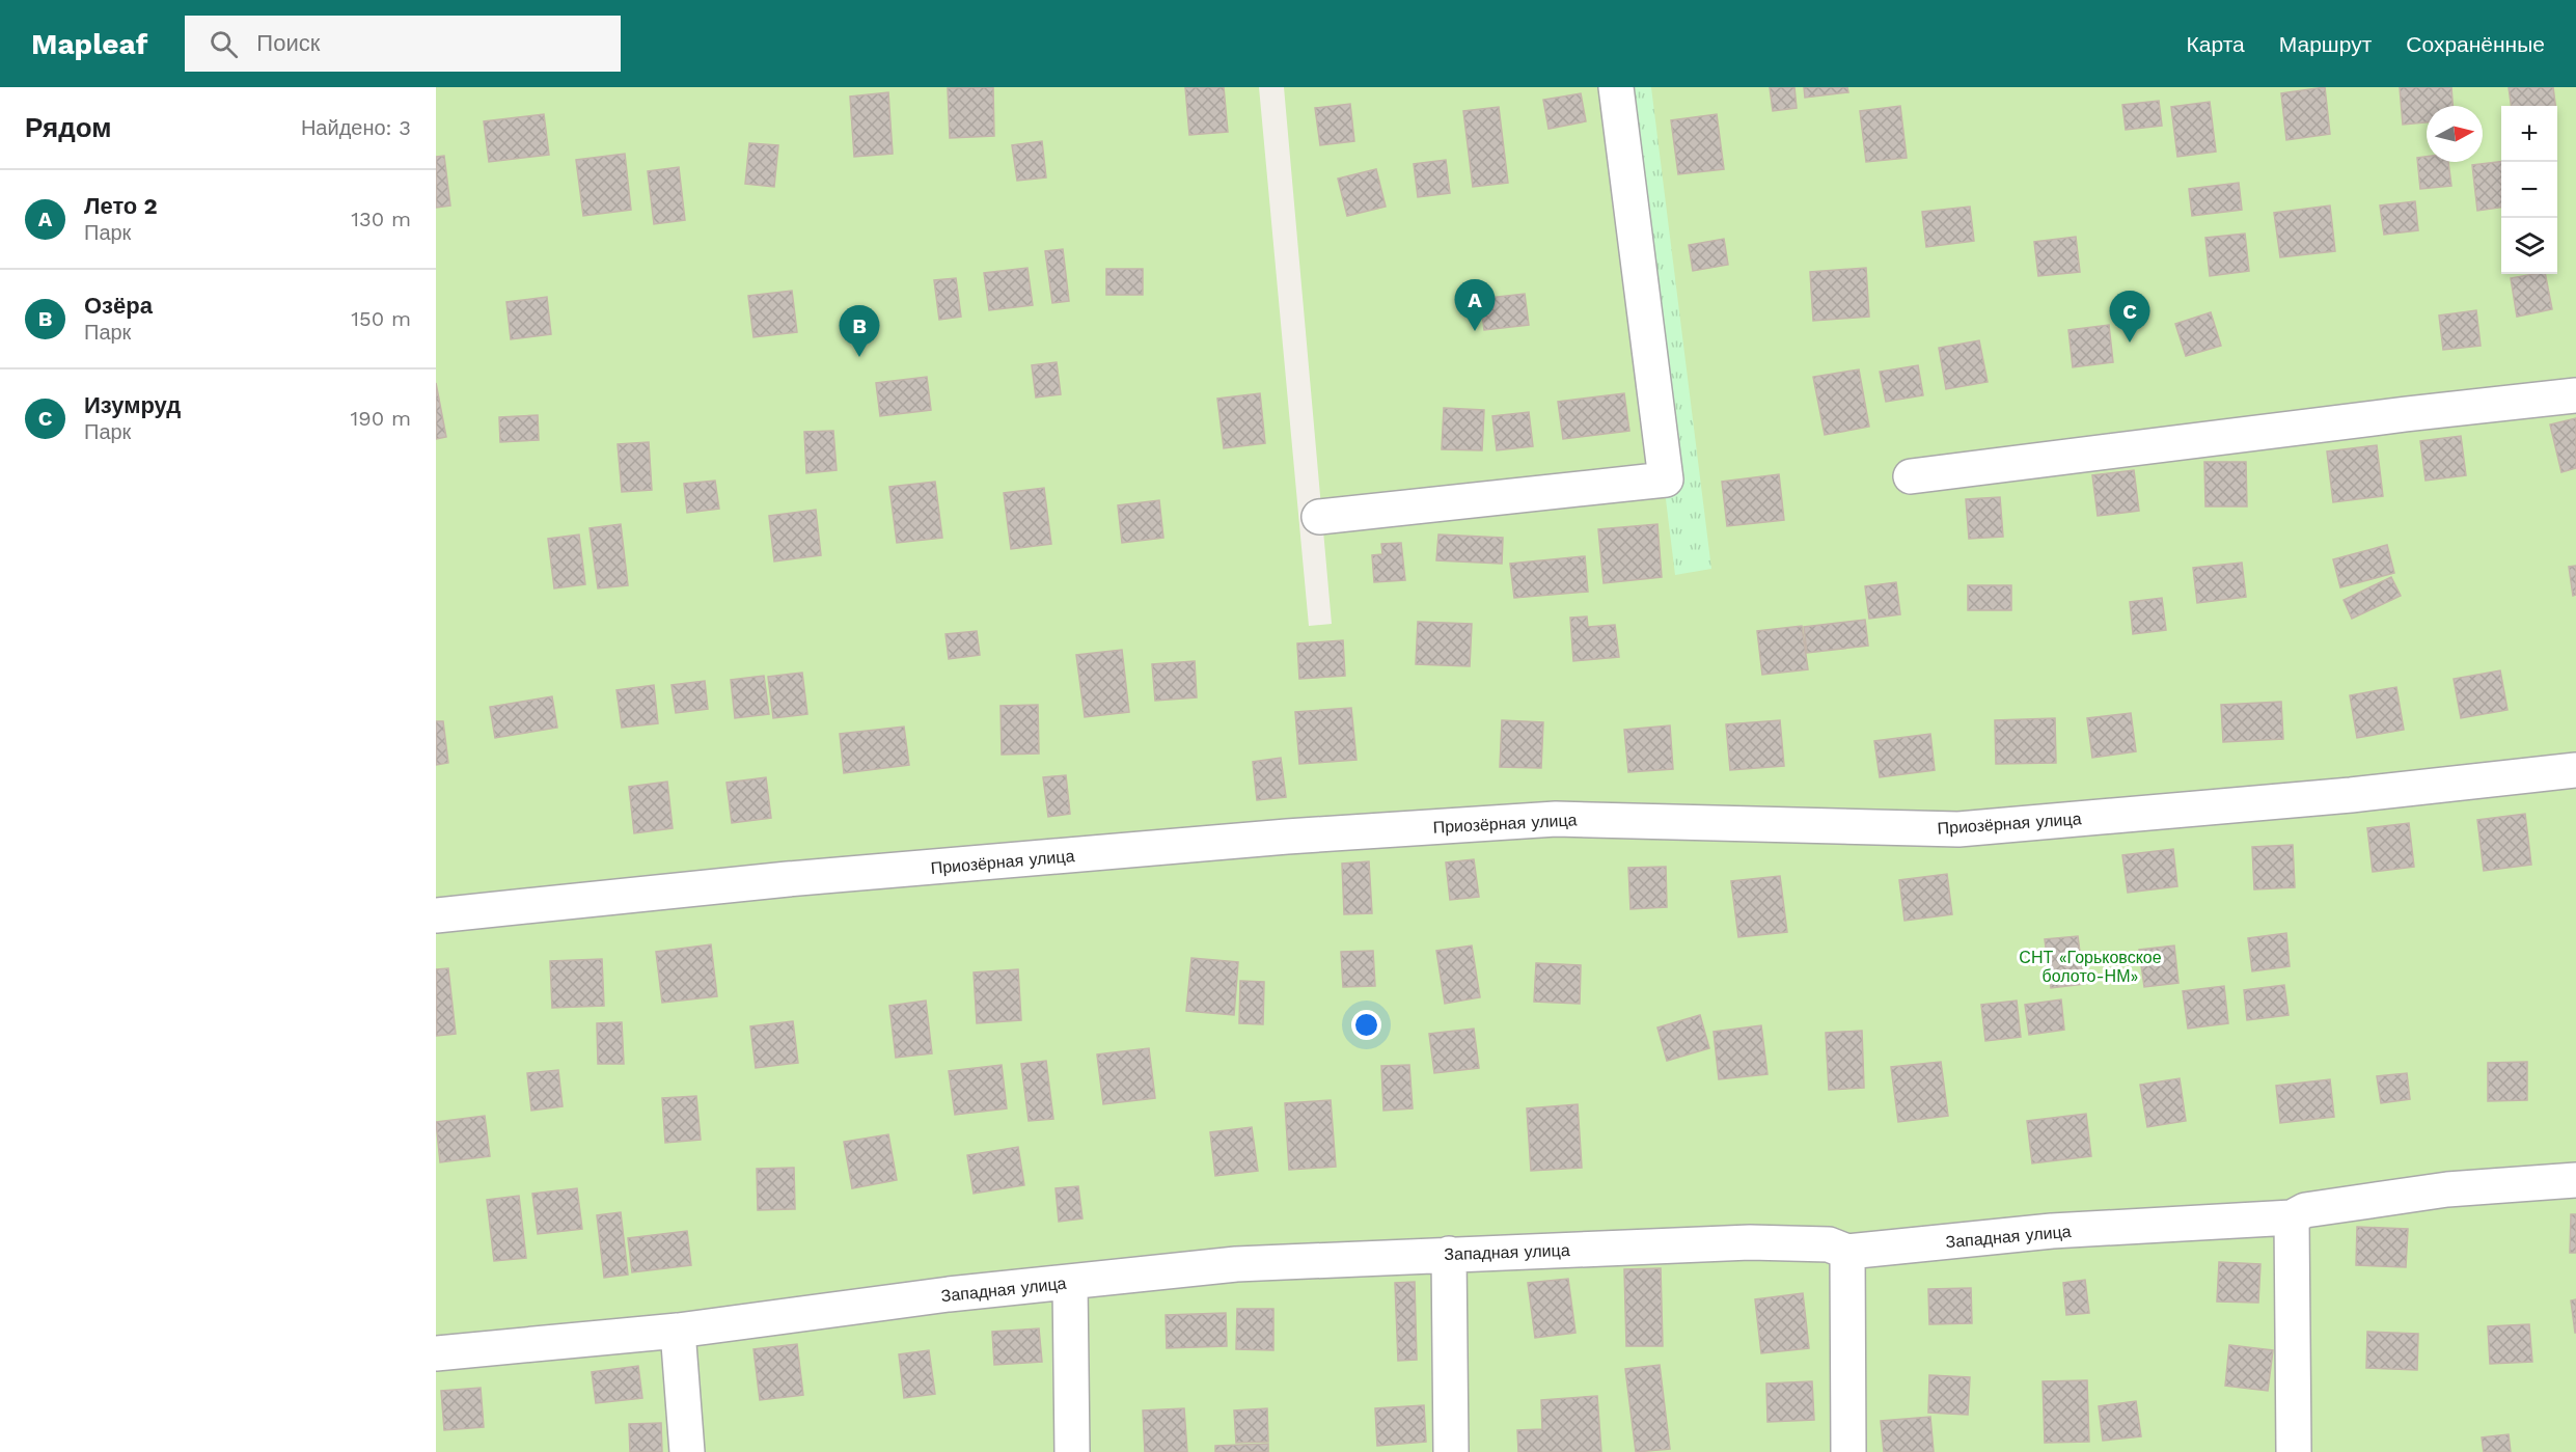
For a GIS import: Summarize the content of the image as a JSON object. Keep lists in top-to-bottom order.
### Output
{
  "streets": {
    "street": ["Приозёрная улица", "Западная улица"]
  },
  "parks": ["СНТ «Горьковское болото-НМ»"],
  "north": "right",
  "page": {
    "header": "Mapleaf",
    "search": "Поиск",
    "nav": ["Карта", "Маршрут", "Сохранённые"],
    "heading": ["Рядом", "Найдено: 3"],
    "map_buttons": ["+", "−"],
    "list": [
      {
        "mark": "A",
        "name": "Лето 2",
        "note": "Парк",
        "value": "130 m"
      },
      {
        "mark": "B",
        "name": "Озёра",
        "note": "Парк",
        "value": "150 m"
      },
      {
        "mark": "C",
        "name": "Изумруд",
        "note": "Парк",
        "value": "190 m"
      }
    ],
    "pins": ["A", "C", "B"]
  }
}
